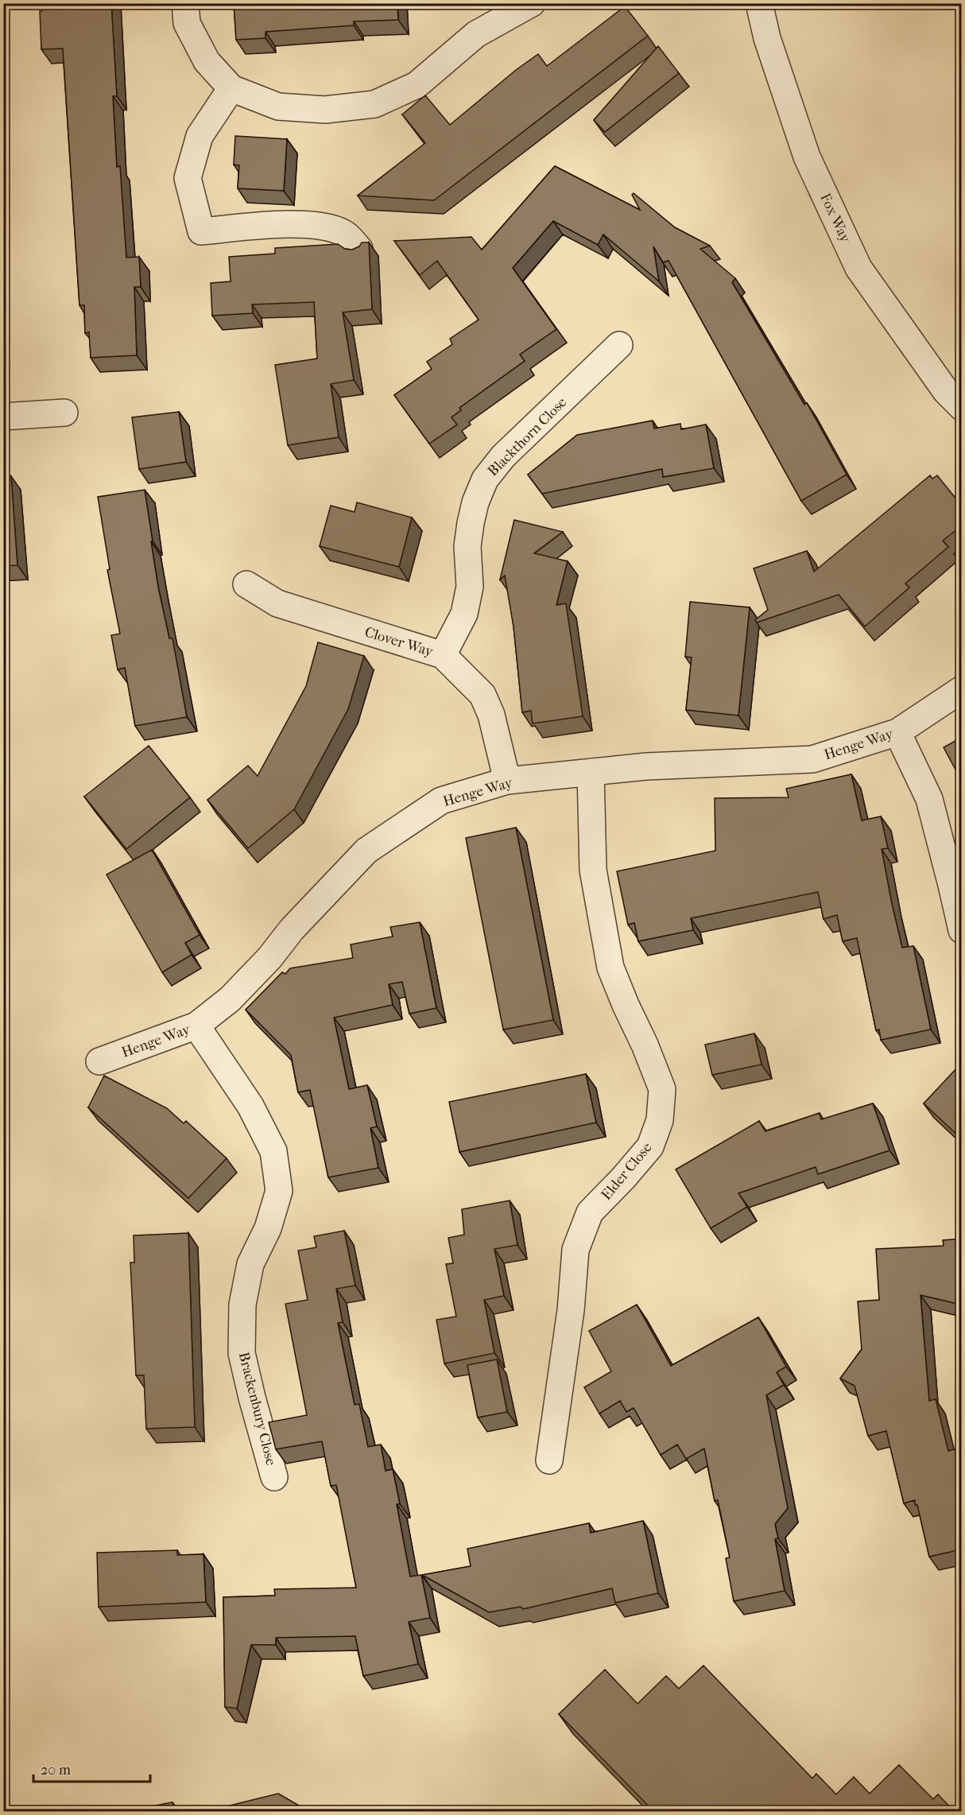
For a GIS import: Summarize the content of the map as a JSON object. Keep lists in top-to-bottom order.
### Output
{
  "streets": {
    "street": [
      "Fox Way",
      "Blackthorn Close",
      "Clover Way",
      "Henge Way",
      "Elder Close",
      "Brackenbury Close"
    ]
  },
  "crossings": [
    ["Blackthorn Close", "Clover Way"],
    ["Clover Way", "Henge Way"],
    ["Henge Way", "Elder Close"],
    ["Henge Way", "Brackenbury Close"]
  ],
  "scale_bar": "20 m"
}
